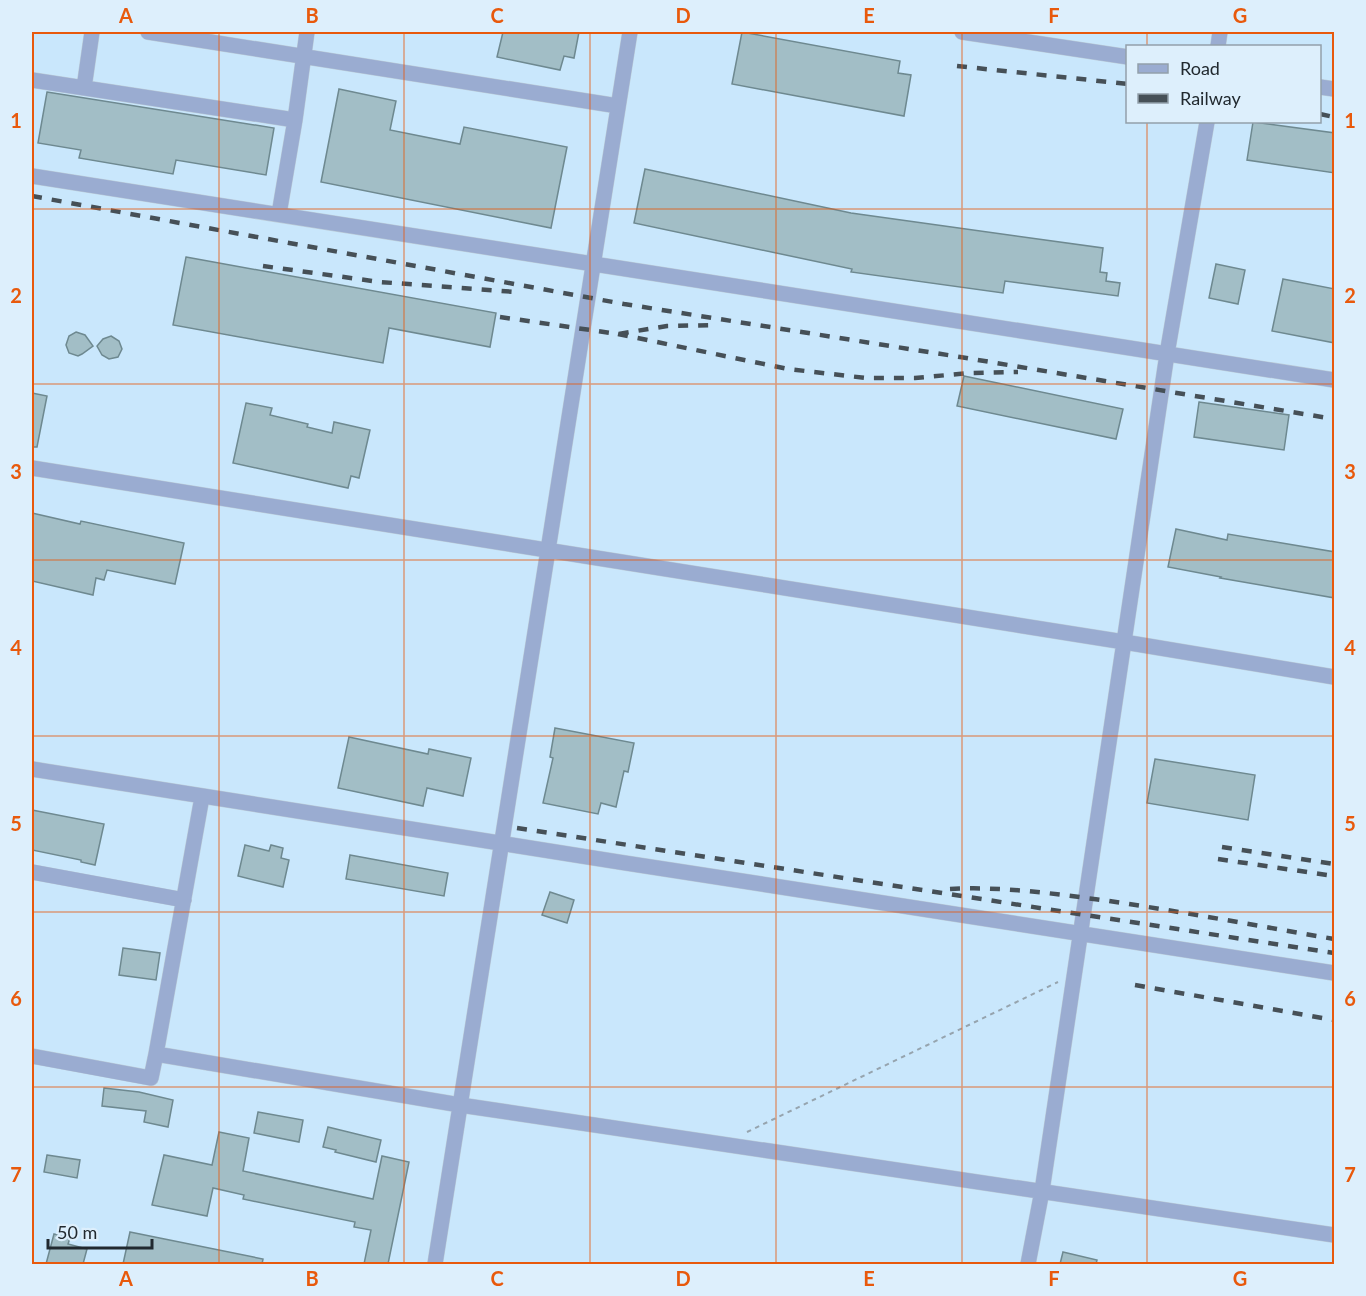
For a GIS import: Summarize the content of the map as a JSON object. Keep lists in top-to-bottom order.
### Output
{
  "legend": ["Road", "Railway"],
  "scale_bar": "50 m",
  "grid": {
    "columns": [
      "A",
      "B",
      "C",
      "D",
      "E",
      "F",
      "G"
    ],
    "rows": [
      "1",
      "2",
      "3",
      "4",
      "5",
      "6",
      "7"
    ]
  }
}
